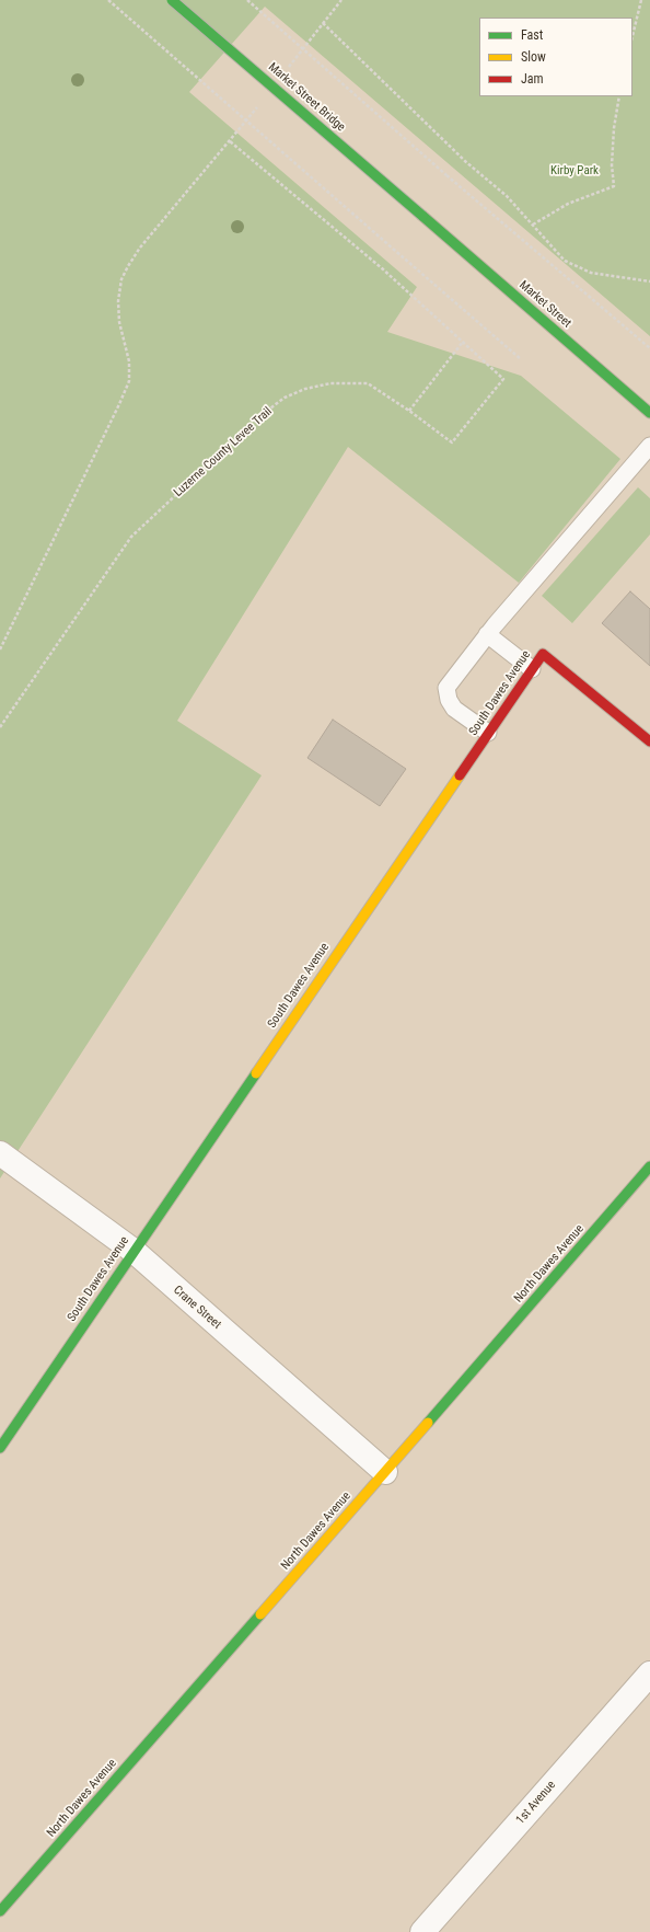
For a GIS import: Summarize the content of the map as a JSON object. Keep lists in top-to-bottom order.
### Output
{
  "streets": {
    "street": [
      "Market Street Bridge",
      "Market Street",
      "South Dawes Avenue",
      "North Dawes Avenue",
      "Crane Street",
      "1st Avenue"
    ],
    "path": ["Luzerne County Levee Trail"]
  },
  "crossings": [
    ["Market Street Bridge", "Market Street"],
    ["South Dawes Avenue", "Crane Street"],
    ["North Dawes Avenue", "Crane Street"]
  ],
  "parks": ["Kirby Park"],
  "legend": ["Fast", "Slow", "Jam"]
}
